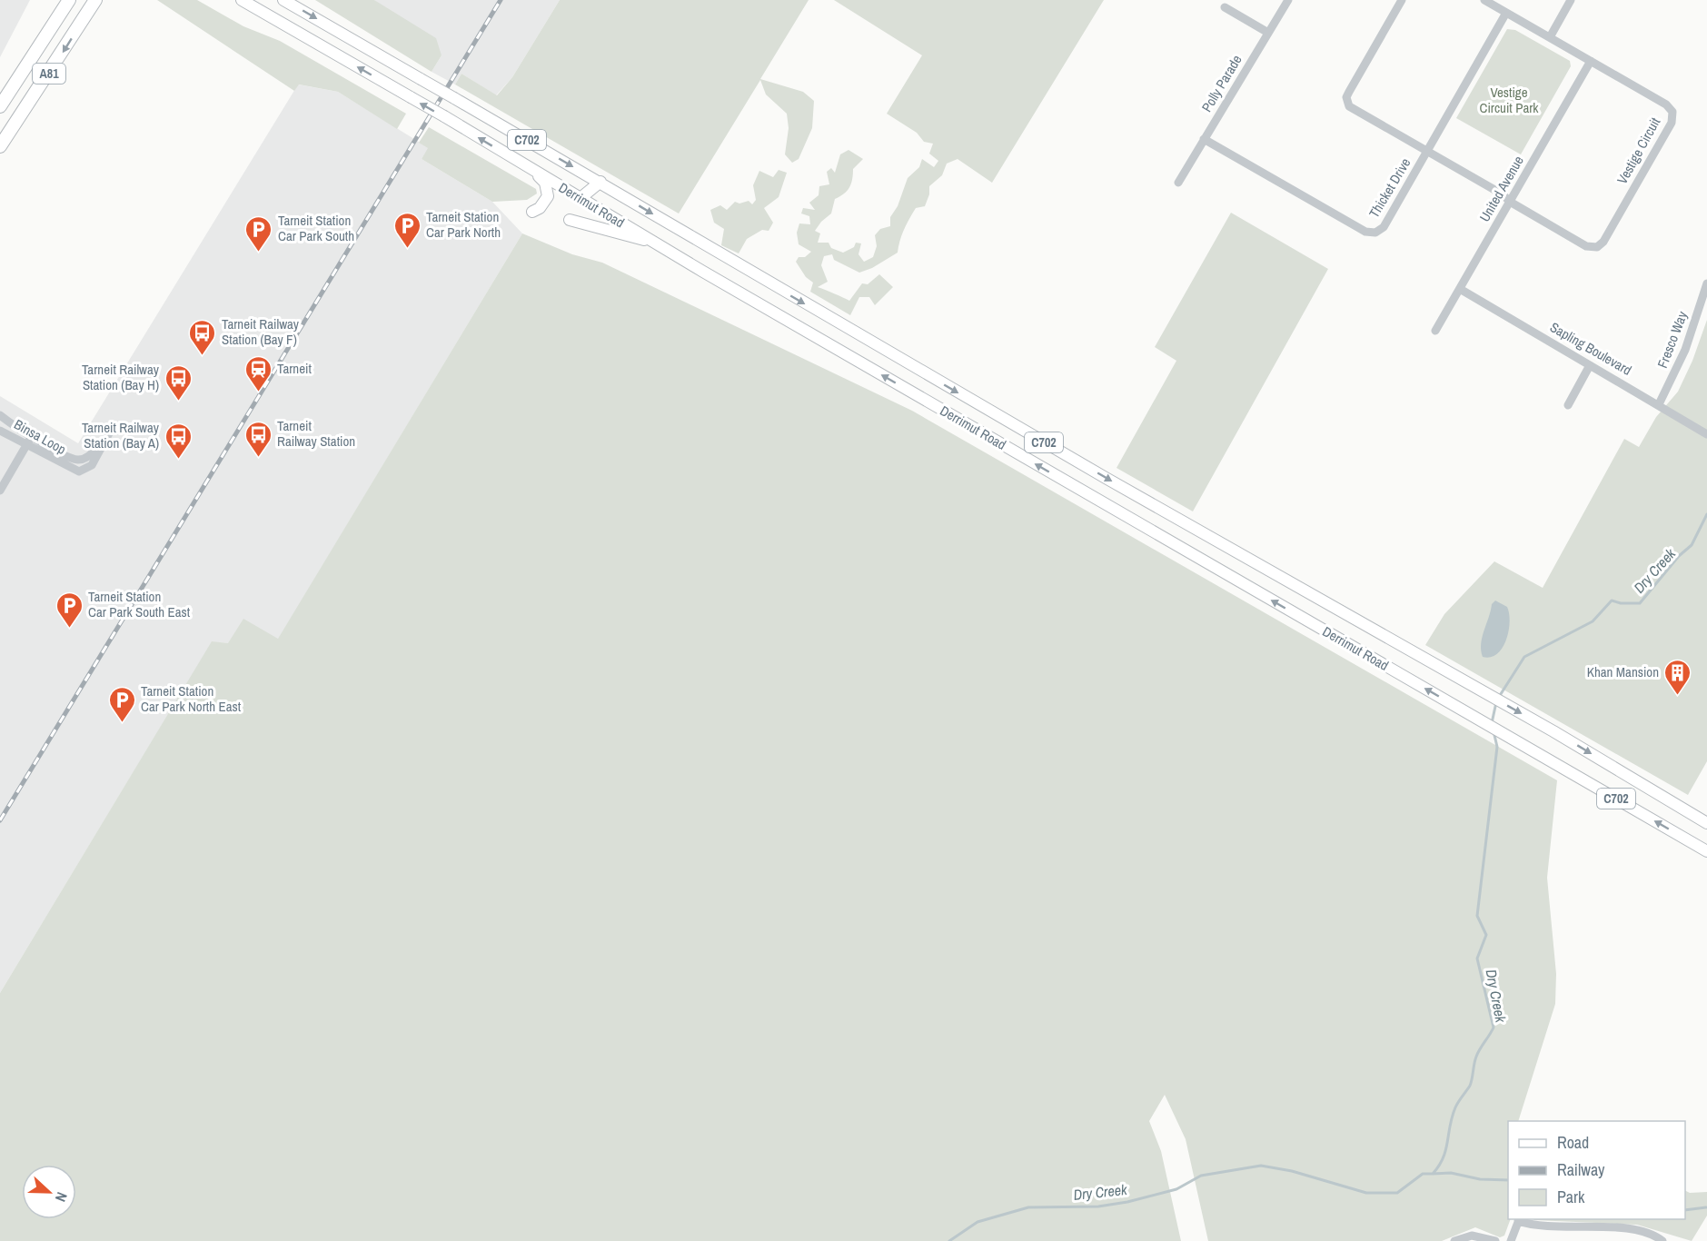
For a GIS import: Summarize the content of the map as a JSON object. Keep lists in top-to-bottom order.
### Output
{
  "streets": {
    "highway": ["A81"],
    "main road": ["C702", "Derrimut Road"],
    "street": [
      "Polly Parade",
      "Vestige Circuit",
      "Thicket Drive",
      "United Avenue",
      "Fresco Way",
      "Sapling Boulevard",
      "Binsa Loop"
    ]
  },
  "crossings": [
    ["Polly Parade", "Thicket Drive"],
    ["Vestige Circuit", "Thicket Drive"],
    ["Vestige Circuit", "United Avenue"],
    ["United Avenue", "Sapling Boulevard"],
    ["Fresco Way", "Sapling Boulevard"]
  ],
  "water": ["Dry Creek"],
  "parks": ["Vestige Circuit Park"],
  "places": {
    "parking": [
      "Tarneit Station Car Park North",
      "Tarneit Station Car Park South",
      "Tarneit Station Car Park South East",
      "Tarneit Station Car Park North East"
    ],
    "bus stop": [
      "Tarneit Railway Station (Bay F)",
      "Tarneit Railway Station (Bay H)",
      "Tarneit Railway Station",
      "Tarneit Railway Station (Bay A)"
    ],
    "station": ["Tarneit"],
    "building": ["Khan Mansion"]
  },
  "legend": ["Road", "Railway", "Park"],
  "north": "right"
}
